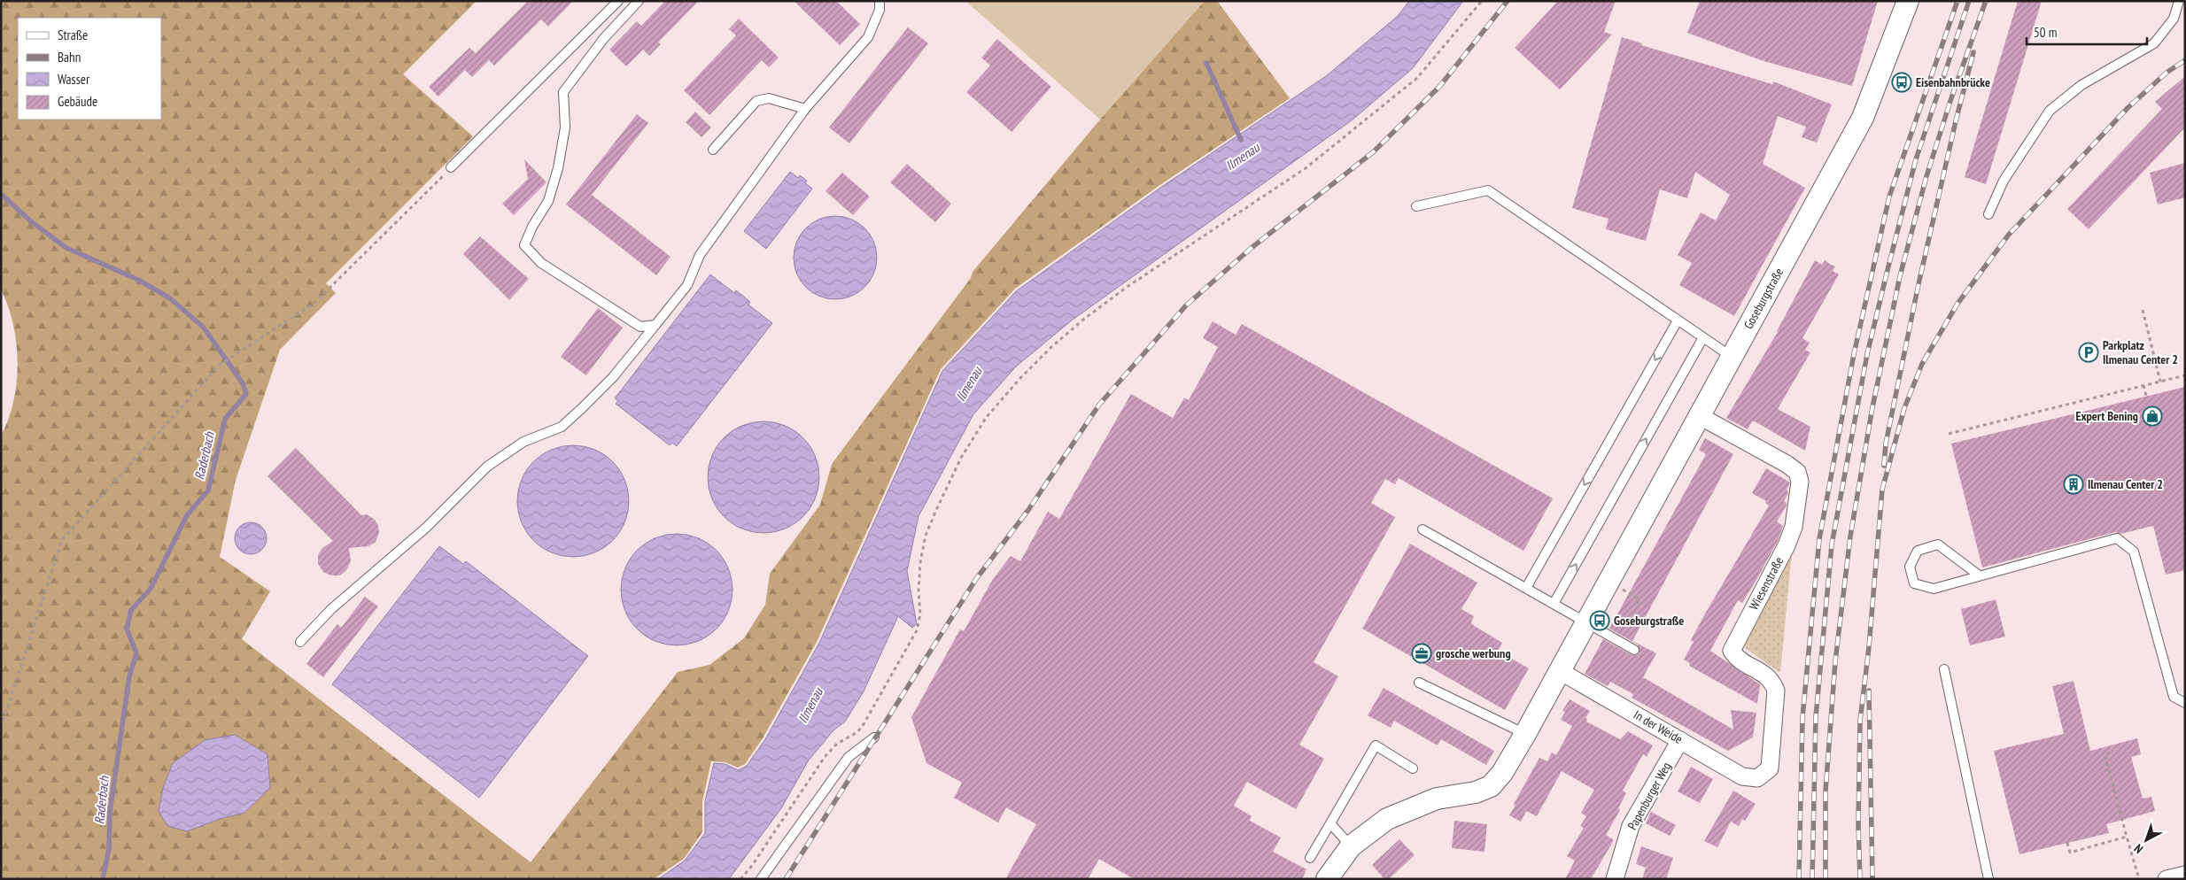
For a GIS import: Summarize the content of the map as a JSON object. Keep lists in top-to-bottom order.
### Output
{
  "streets": {
    "street": [
      "Goseburgstraße",
      "Wiesenstraße",
      "In der Weide",
      "Papenburger Weg"
    ]
  },
  "crossings": [
    ["Goseburgstraße", "Wiesenstraße"],
    ["Goseburgstraße", "In der Weide"],
    ["Wiesenstraße", "In der Weide"],
    ["In der Weide", "Papenburger Weg"]
  ],
  "water": ["Ilmenau", "Raderbach"],
  "places": {
    "bus stop": ["Eisenbahnbrücke", "Goseburgstraße"],
    "parking": ["Parkplatz Ilmenau Center 2"],
    "shop": ["Expert Bening"],
    "building": ["Ilmenau Center 2"],
    "office": ["grosche werbung"]
  },
  "legend": [
    "Straße",
    "Bahn",
    "Wasser",
    "Gebäude"
  ],
  "scale_bar": "50 m",
  "north": "bottom left"
}
